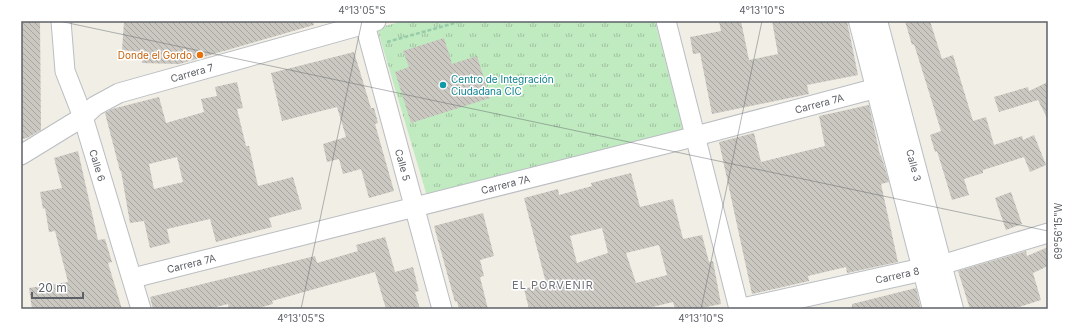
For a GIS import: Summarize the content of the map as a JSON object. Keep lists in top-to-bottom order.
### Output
{
  "streets": {
    "street": [
      "Carrera 7",
      "Carrera 7A",
      "Calle 6",
      "Calle 5",
      "Calle 3",
      "Carrera 8"
    ]
  },
  "crossings": [
    ["Carrera 7", "Calle 6"],
    ["Carrera 7", "Calle 5"],
    ["Carrera 7A", "Calle 6"],
    ["Carrera 7A", "Calle 5"],
    ["Carrera 7A", "Calle 3"],
    ["Calle 3", "Carrera 8"]
  ],
  "districts": ["EL PORVENIR"],
  "places": ["Donde el Gordo", "Centro de Integración Ciudadana CIC"],
  "scale_bar": "20 m",
  "coordinates": ["4°13'05\"S", "4°13'10\"S", "69°56'15\"W"]
}
